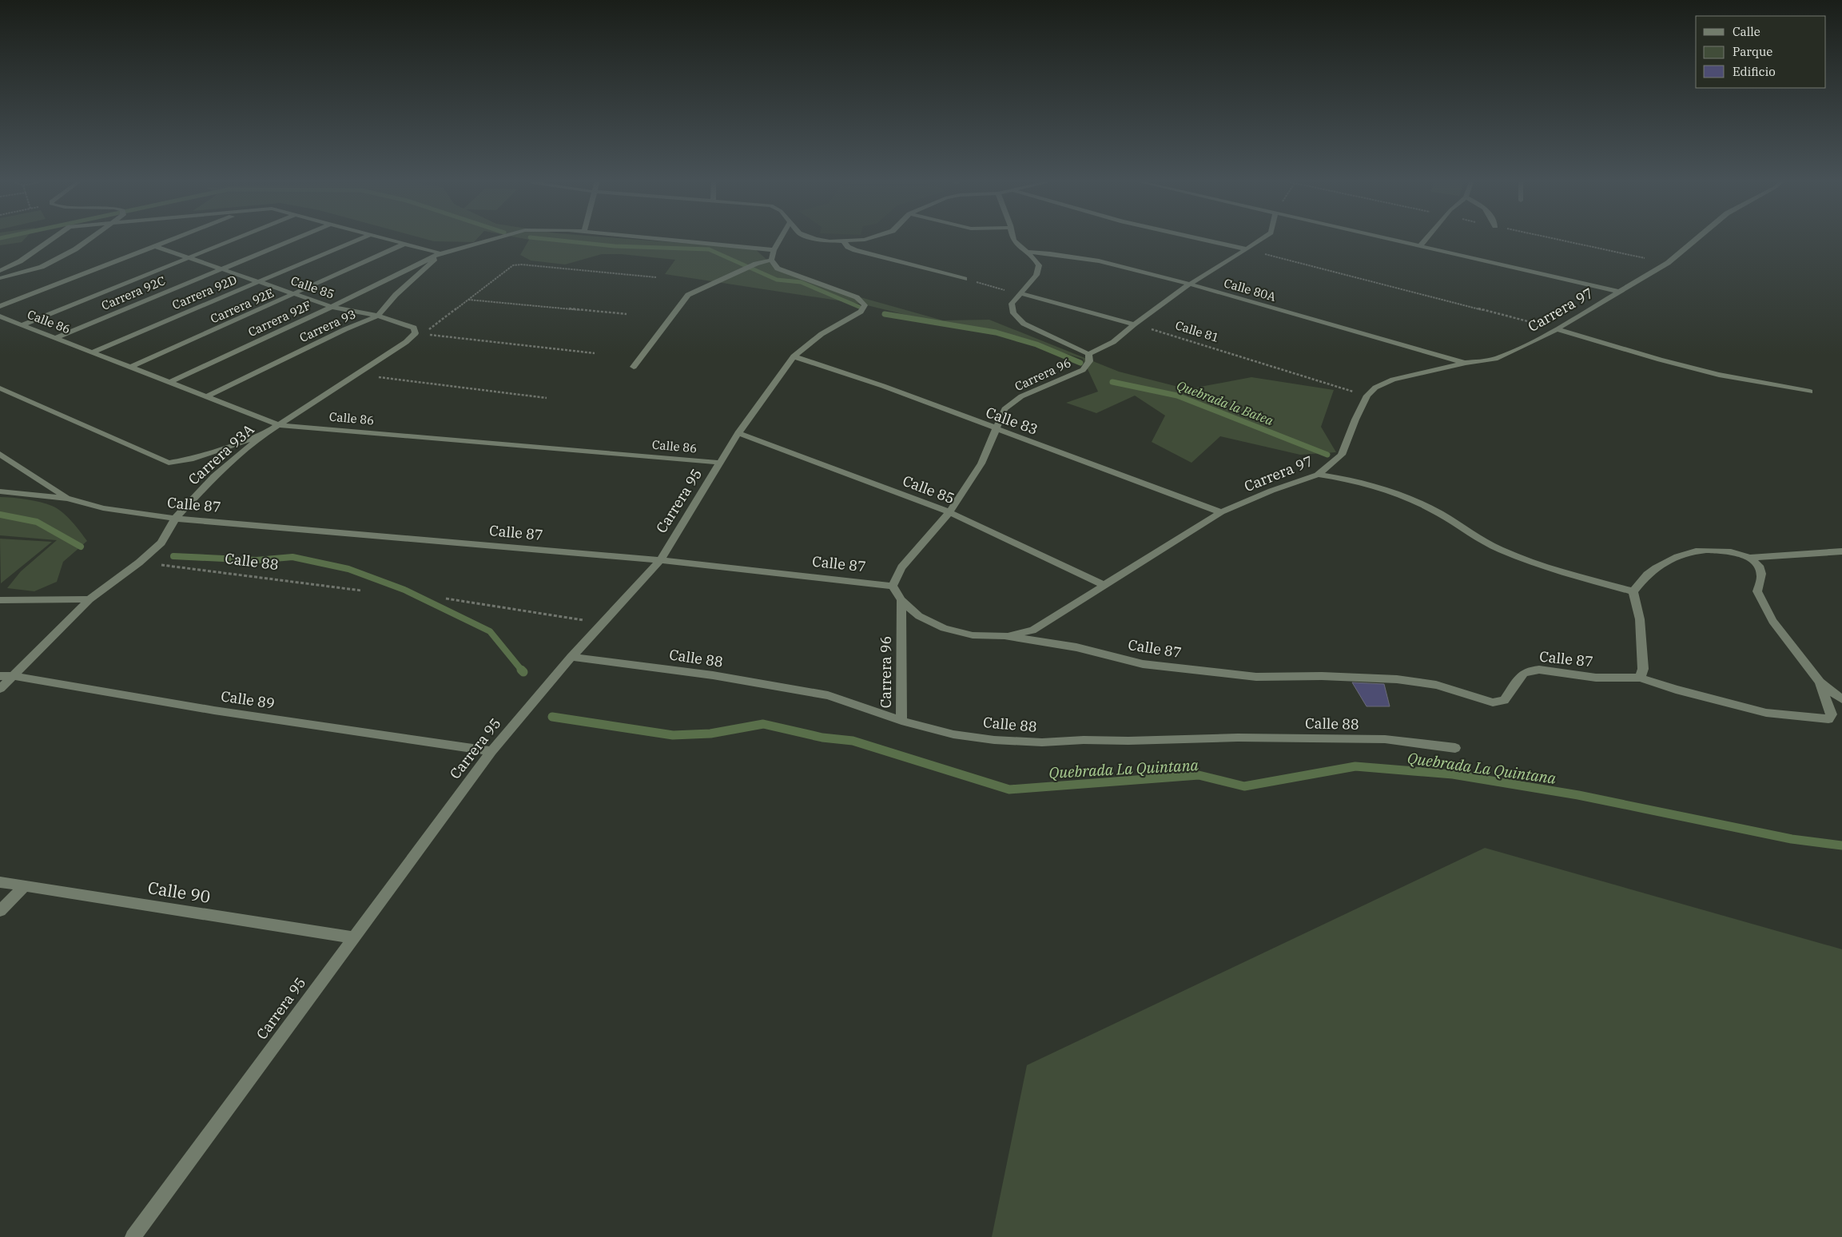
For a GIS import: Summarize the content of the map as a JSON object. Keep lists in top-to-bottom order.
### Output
{
  "streets": {
    "street": [
      "Calle 85",
      "Calle 80A",
      "Carrera 92D",
      "Carrera 92C",
      "Carrera 92E",
      "Carrera 97",
      "Carrera 92F",
      "Calle 86",
      "Carrera 93",
      "Carrera 96",
      "Calle 83",
      "Carrera 93A",
      "Carrera 95",
      "Calle 87",
      "Calle 88",
      "Calle 89",
      "Calle 90"
    ],
    "path": ["Calle 81"]
  },
  "crossings": [
    ["Calle 85", "Carrera 92D"],
    ["Calle 85", "Carrera 92C"],
    ["Calle 85", "Carrera 92E"],
    ["Calle 85", "Carrera 97"],
    ["Calle 85", "Carrera 92F"],
    ["Calle 85", "Carrera 93"],
    ["Calle 85", "Carrera 96"],
    ["Calle 85", "Carrera 93A"],
    ["Calle 85", "Carrera 95"],
    ["Calle 80A", "Carrera 97"],
    ["Calle 80A", "Carrera 96"],
    ["Carrera 92D", "Calle 86"],
    ["Carrera 92C", "Calle 86"],
    ["Carrera 92E", "Calle 86"],
    ["Carrera 97", "Calle 81"],
    ["Carrera 97", "Calle 83"],
    ["Carrera 97", "Calle 87"],
    ["Carrera 92F", "Calle 86"],
    ["Carrera 92F", "Carrera 93"],
    ["Calle 86", "Carrera 93"],
    ["Calle 86", "Carrera 93A"],
    ["Calle 86", "Carrera 95"],
    ["Calle 81", "Carrera 96"],
    ["Carrera 96", "Calle 83"],
    ["Carrera 96", "Calle 87"],
    ["Carrera 96", "Calle 88"],
    ["Calle 83", "Carrera 95"],
    ["Carrera 93A", "Calle 87"],
    ["Carrera 93A", "Calle 88"],
    ["Carrera 93A", "Calle 89"],
    ["Carrera 95", "Calle 87"],
    ["Carrera 95", "Calle 88"],
    ["Carrera 95", "Calle 89"],
    ["Carrera 95", "Calle 90"]
  ],
  "water": ["Quebrada la Batea", "Quebrada La Quintana"],
  "legend": ["Calle", "Parque", "Edificio"]
}
